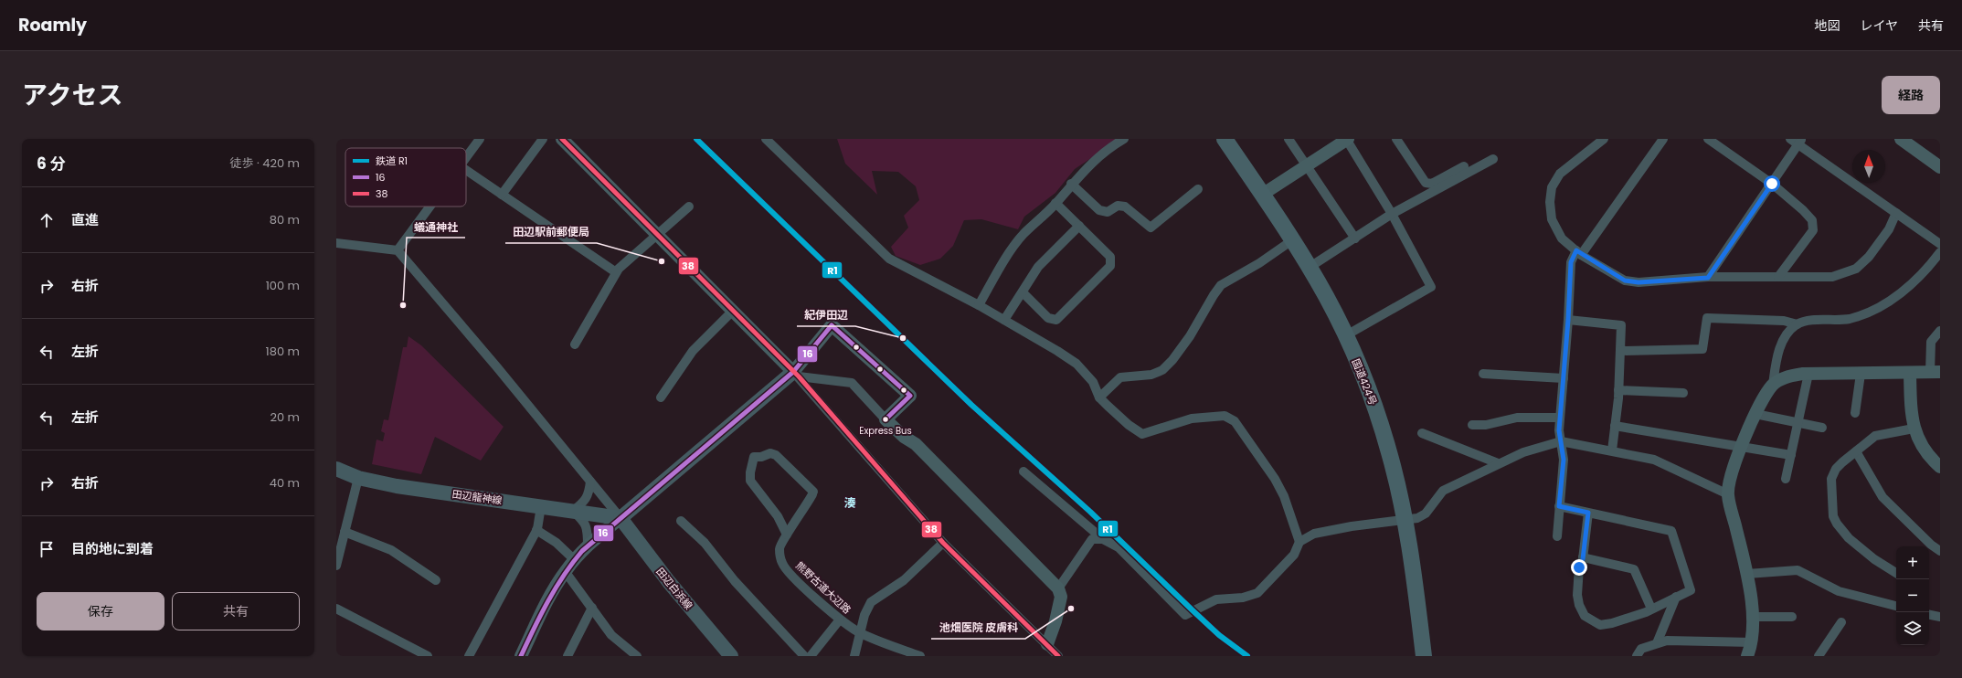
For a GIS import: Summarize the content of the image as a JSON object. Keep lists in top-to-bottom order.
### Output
{
  "streets": {
    "highway": ["国道424号"],
    "main road": ["田辺龍神線", "田辺白浜線"],
    "street": ["熊野古道大辺路"]
  },
  "crossings": [
    ["田辺龍神線", "田辺白浜線"]
  ],
  "districts": ["湊"],
  "places": [
    "田辺駅前郵便局",
    "蟻通神社",
    "紀伊田辺",
    "Express Bus",
    "池畑医院 皮膚科"
  ],
  "lines": ["rail line R1", "transit line 38", "transit line 16"],
  "legend": ["鉄道 R1", "16", "38"],
  "north": "top",
  "page": {
    "header": "Roamly",
    "nav": ["地図", "レイヤ", "共有"],
    "title": "アクセス",
    "buttons": [
      "経路",
      ["保存", "共有"]
    ],
    "heading": ["6 分", "徒歩 · 420 m"],
    "list": [
      ["直進", "80 m"],
      ["右折", "100 m"],
      ["左折", "180 m"],
      ["左折", "20 m"],
      ["右折", "40 m"],
      "目的地に到着"
    ],
    "map_buttons": ["+", "−"]
  }
}
